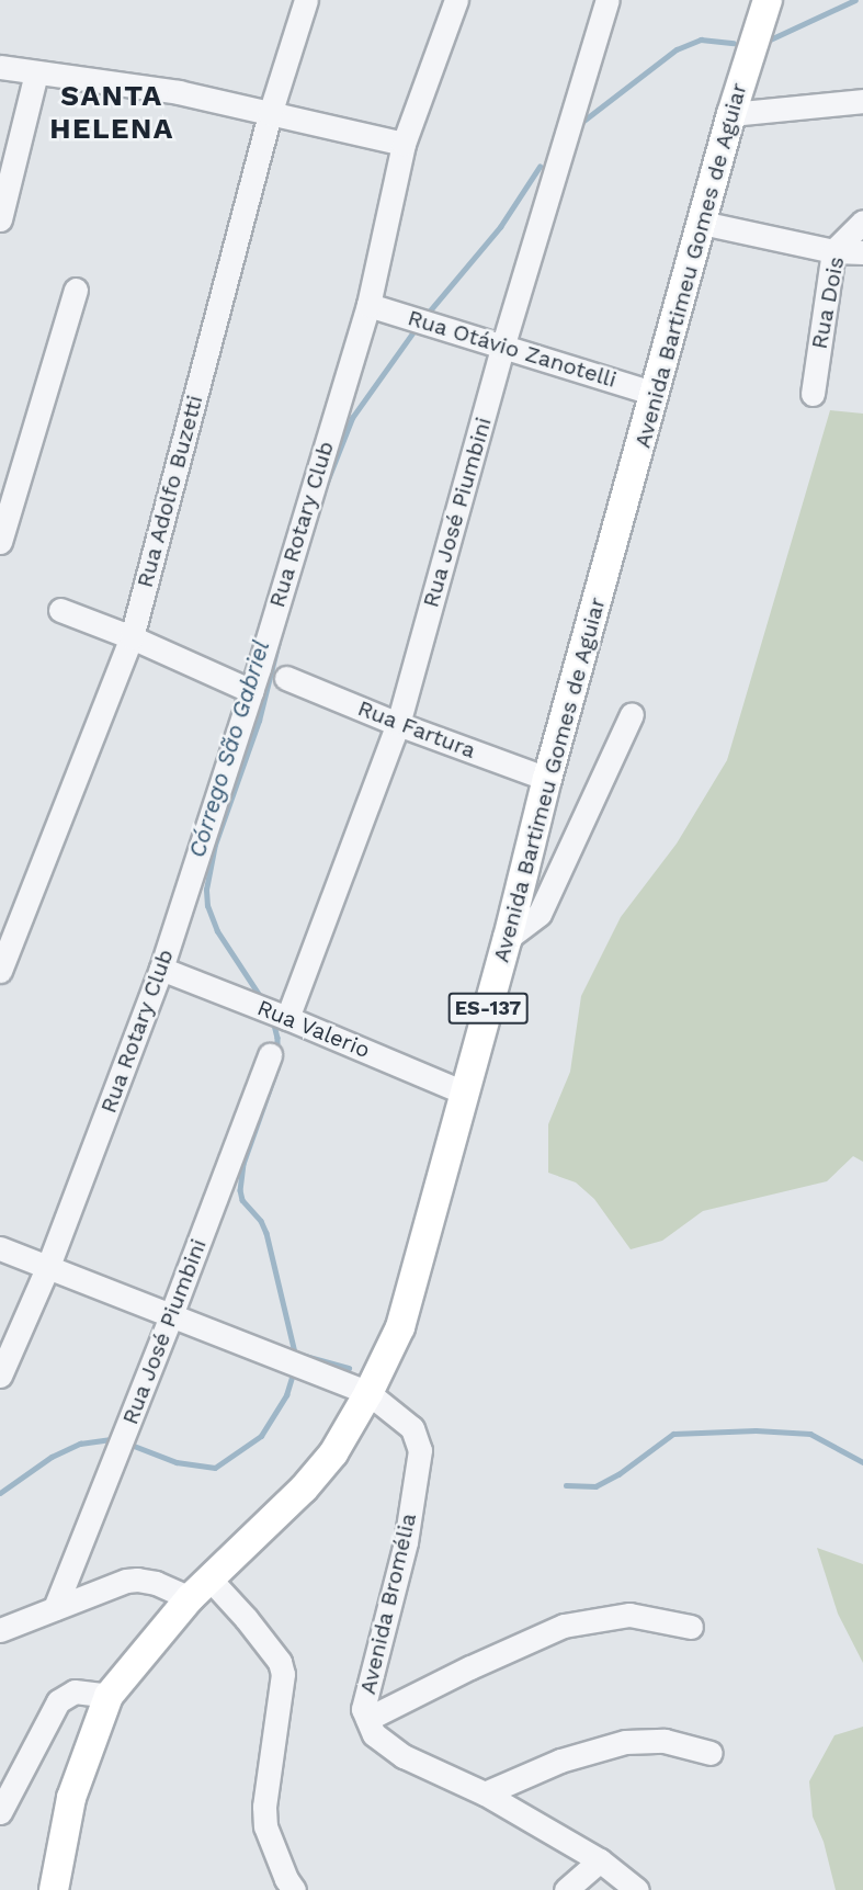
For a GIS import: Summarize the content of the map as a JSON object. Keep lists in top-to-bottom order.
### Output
{
  "streets": {
    "main road": ["Avenida Bartimeu Gomes de Aguiar", "ES-137"],
    "street": [
      "Rua Dois",
      "Rua Otávio Zanotelli",
      "Rua Adolfo Buzetti",
      "Rua José Piumbini",
      "Rua Rotary Club",
      "Rua Fartura",
      "Rua Valerio",
      "Avenida Bromélia"
    ]
  },
  "crossings": [
    ["Avenida Bartimeu Gomes de Aguiar", "Rua Otávio Zanotelli"],
    ["Avenida Bartimeu Gomes de Aguiar", "Rua Fartura"],
    ["Avenida Bartimeu Gomes de Aguiar", "Rua Valerio"],
    ["Avenida Bartimeu Gomes de Aguiar", "Avenida Bromélia"],
    ["Rua Otávio Zanotelli", "Rua José Piumbini"],
    ["Rua Otávio Zanotelli", "Rua Rotary Club"],
    ["Rua José Piumbini", "Rua Fartura"],
    ["Rua José Piumbini", "Rua Valerio"],
    ["Rua José Piumbini", "Avenida Bromélia"],
    ["Rua Rotary Club", "Rua Valerio"],
    ["Rua Rotary Club", "Avenida Bromélia"]
  ],
  "districts": ["SANTA HELENA"],
  "water": ["Córrego São Gabriel"]
}
